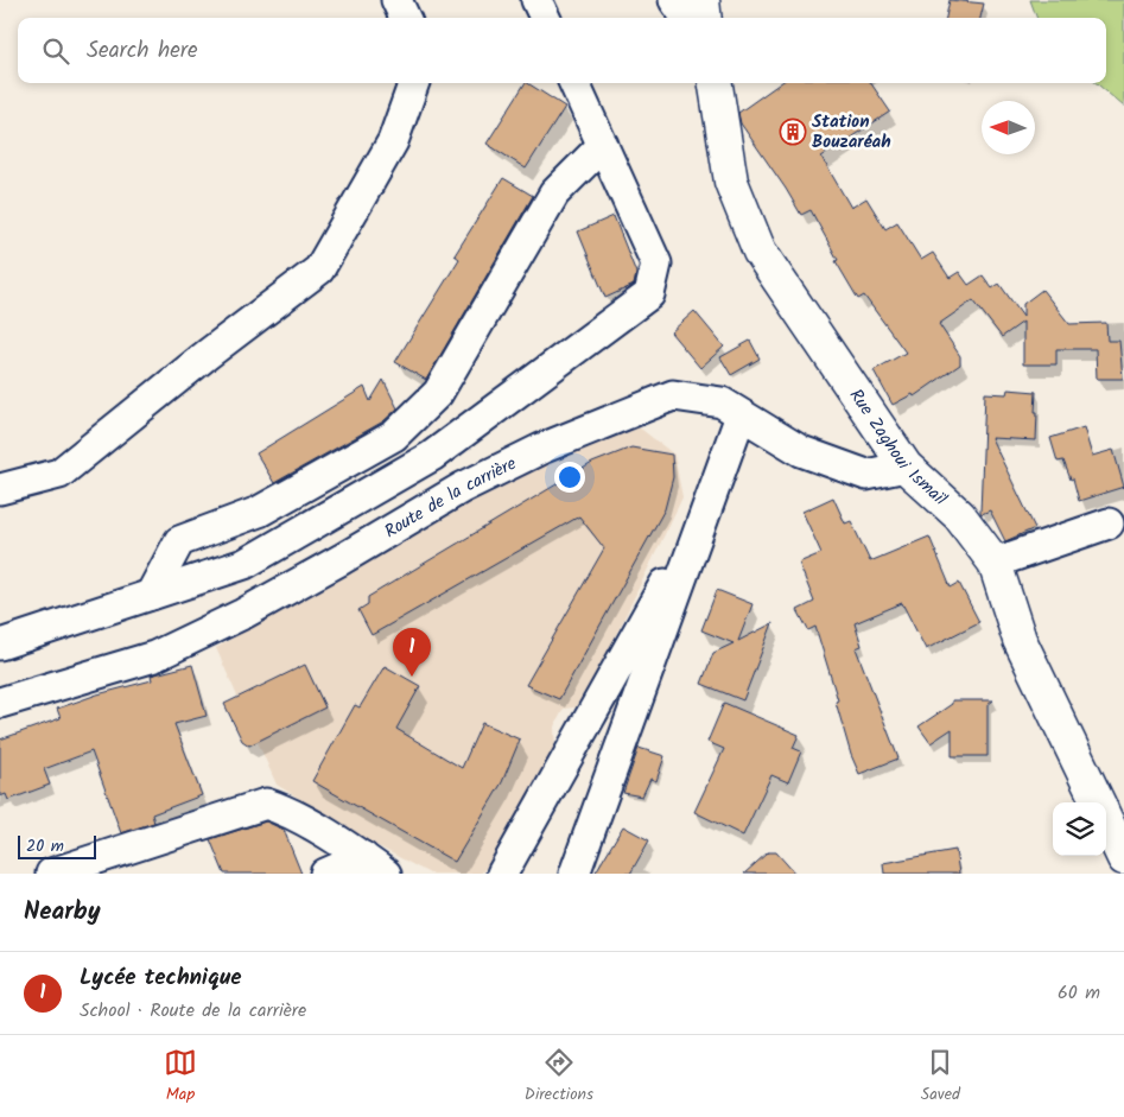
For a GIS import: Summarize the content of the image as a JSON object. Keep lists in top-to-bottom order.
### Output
{
  "streets": {
    "street": ["Rue Zaghoui Ismaïl", "Route de la carrière"]
  },
  "crossings": [
    ["Rue Zaghoui Ismaïl", "Route de la carrière"]
  ],
  "places": {
    "building": ["Station Bouzaréah"]
  },
  "scale_bar": "20 m",
  "north": "left",
  "page": {
    "search": "Search here",
    "pins": "1",
    "scale": "20 m",
    "heading": "Nearby",
    "list": [
      {
        "mark": "1",
        "name": "Lycée technique",
        "note": "School · Route de la carrière",
        "value": "60 m"
      }
    ],
    "nav": ["Map", "Directions", "Saved"]
  }
}
